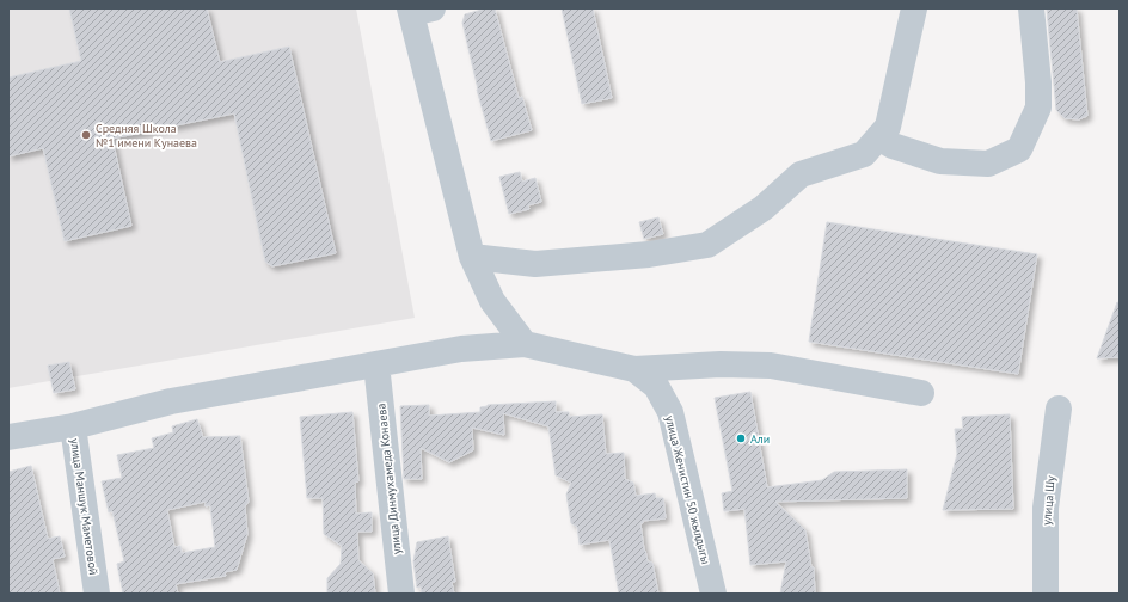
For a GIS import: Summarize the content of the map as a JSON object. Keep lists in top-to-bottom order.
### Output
{
  "streets": {
    "street": [
      "улица Динмухамеда Конаева",
      "улица Женистин 50 жылдыгы",
      "улица Шу",
      "улица Маншук Маметовой"
    ]
  },
  "crossings": [
    ["улица Динмухамеда Конаева", "улица Женистин 50 жылдыгы"],
    ["улица Женистин 50 жылдыгы", "улица Маншук Маметовой"]
  ],
  "places": ["Средняя Школа №1 имени Кунаева", "Али"]
}
